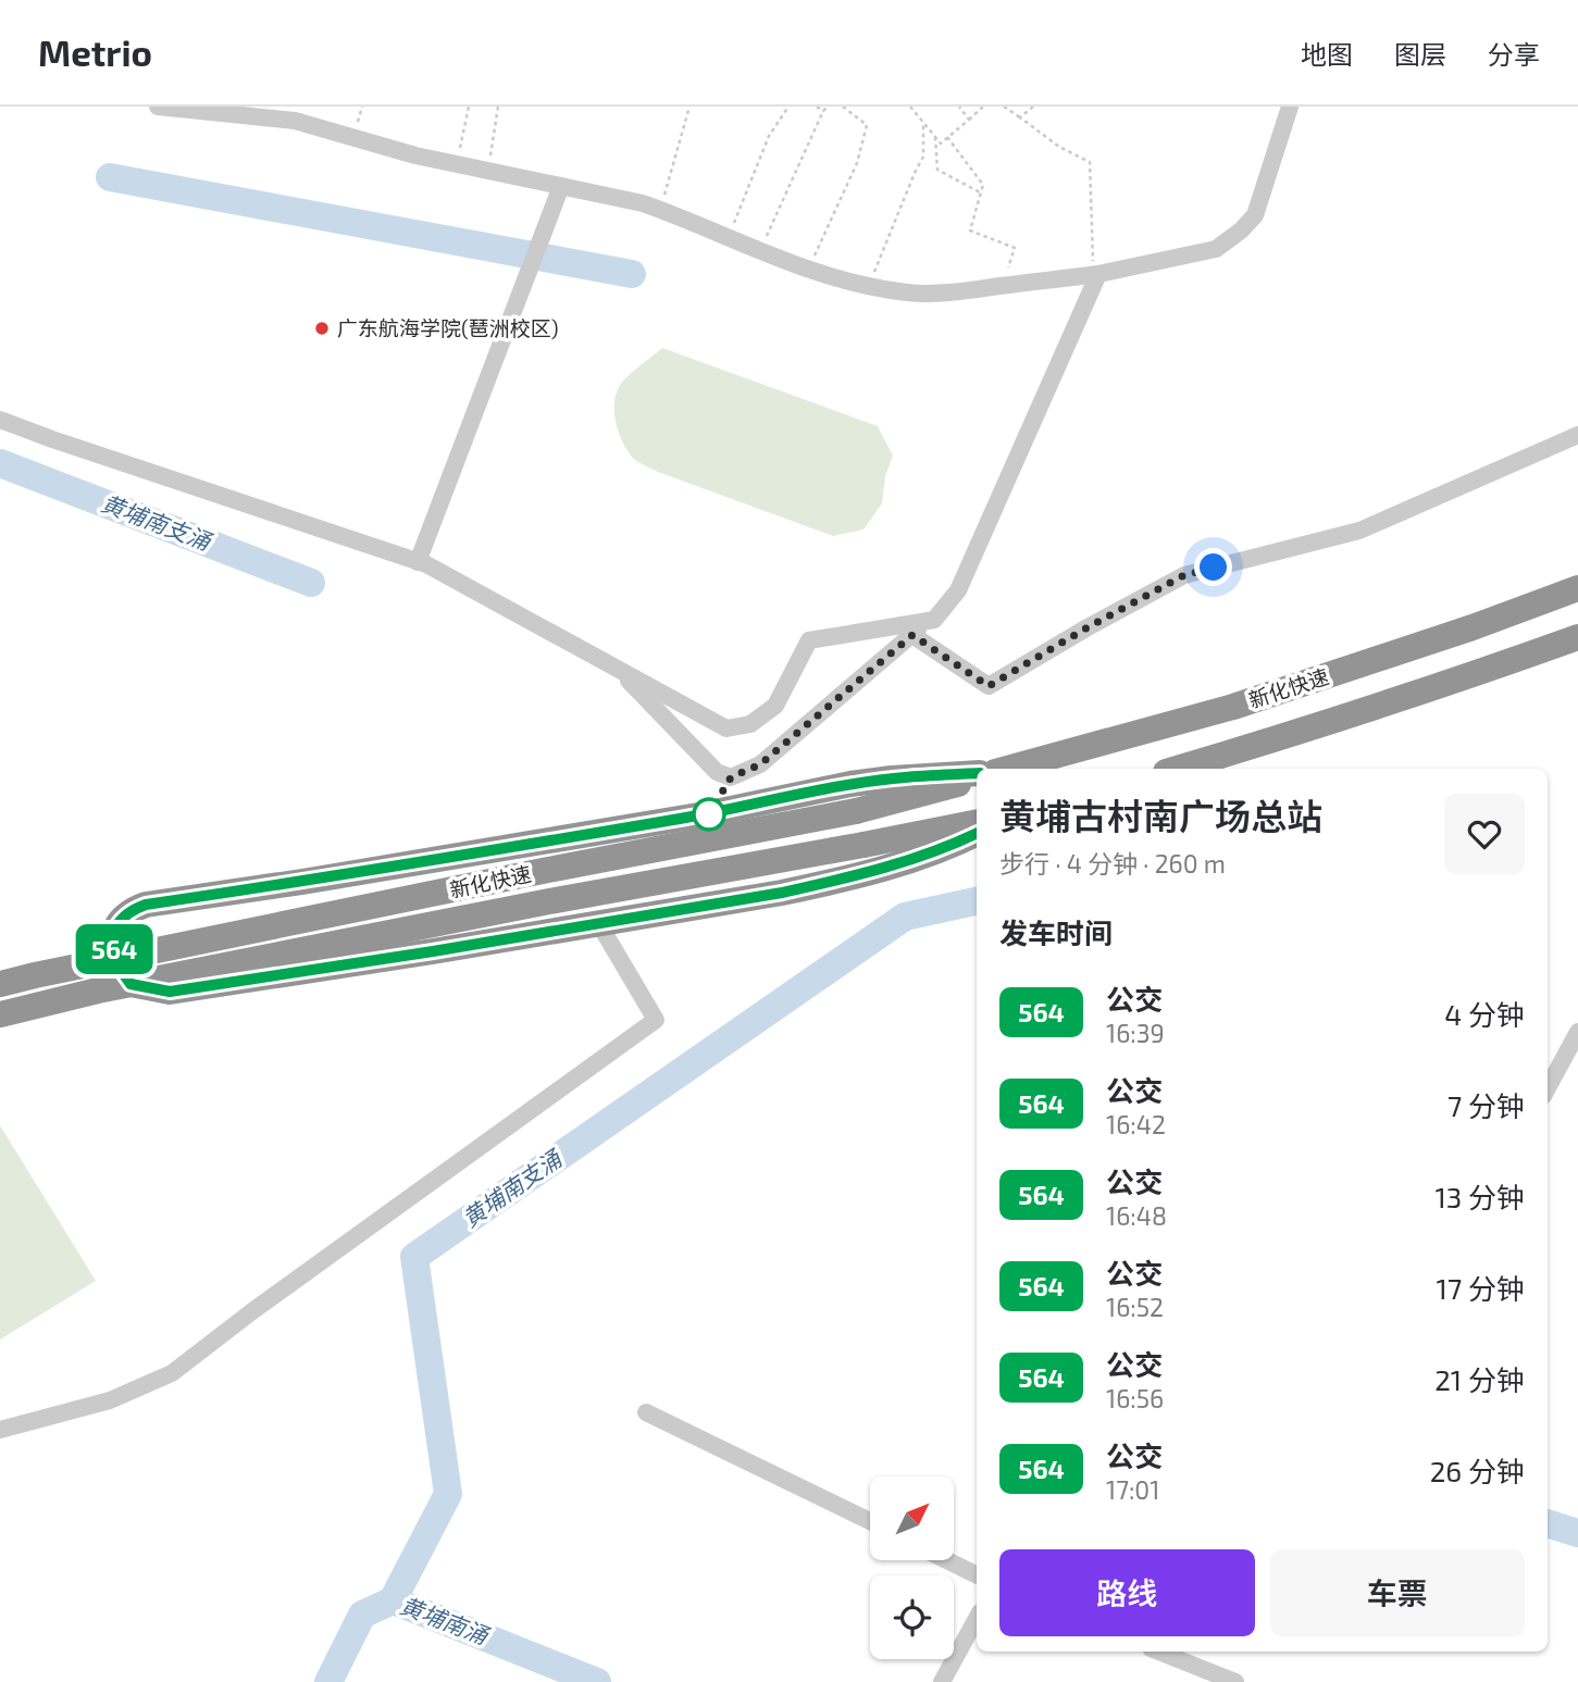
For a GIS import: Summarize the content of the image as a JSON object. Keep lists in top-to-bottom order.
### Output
{
  "streets": {
    "highway": ["新化快速"]
  },
  "water": ["黄埔南支涌", "黄埔南涌"],
  "places": ["广东航海学院(琶洲校区)"],
  "lines": ["bus line 564"],
  "north": "top right",
  "page": {
    "header": "Metrio",
    "nav": ["地图", "图层", "分享"],
    "on_map": "564",
    "heading": [
      ["黄埔古村南广场总站", "步行 · 4 分钟 · 260 m"],
      "发车时间"
    ],
    "list": [
      {
        "mark": "564",
        "name": "公交",
        "note": "16:39",
        "value": "4 分钟"
      },
      {
        "mark": "564",
        "name": "公交",
        "note": "16:42",
        "value": "7 分钟"
      },
      {
        "mark": "564",
        "name": "公交",
        "note": "16:48",
        "value": "13 分钟"
      },
      {
        "mark": "564",
        "name": "公交",
        "note": "16:52",
        "value": "17 分钟"
      },
      {
        "mark": "564",
        "name": "公交",
        "note": "16:56",
        "value": "21 分钟"
      },
      {
        "mark": "564",
        "name": "公交",
        "note": "17:01",
        "value": "26 分钟"
      }
    ],
    "buttons": ["路线", "车票"]
  }
}
